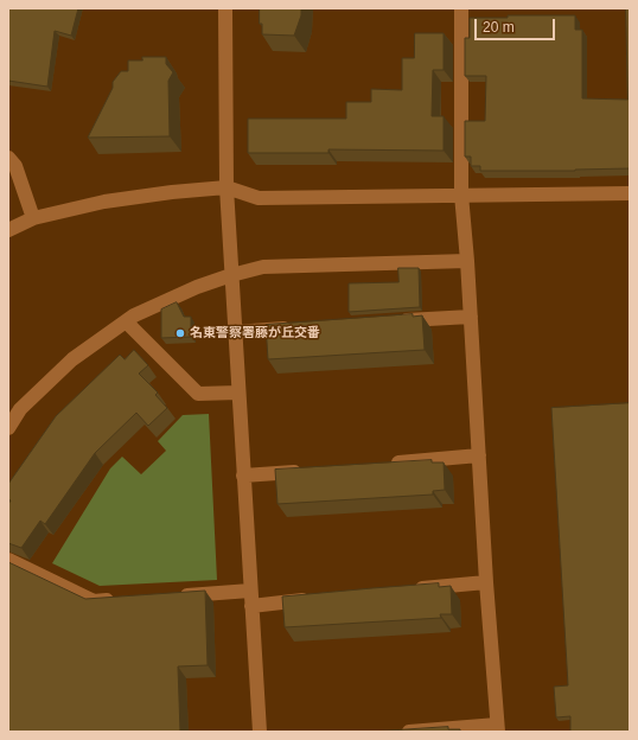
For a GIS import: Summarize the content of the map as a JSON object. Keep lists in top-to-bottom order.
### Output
{
  "places": ["名東警察署藤が丘交番"],
  "scale_bar": "20 m"
}
